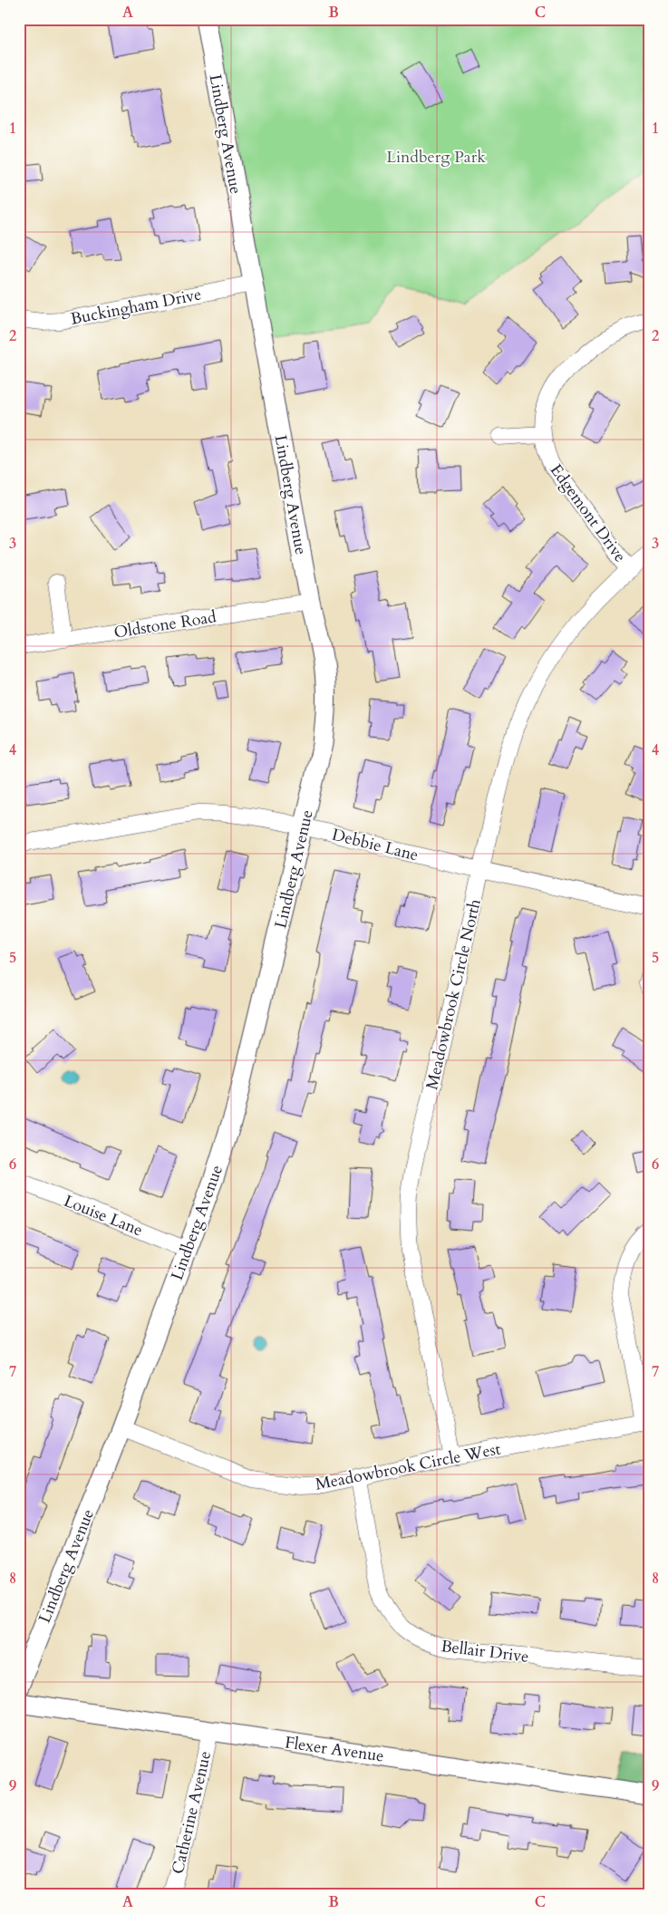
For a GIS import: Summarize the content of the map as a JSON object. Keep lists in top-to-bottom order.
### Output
{
  "streets": {
    "street": [
      "Lindberg Avenue",
      "Buckingham Drive",
      "Edgemont Drive",
      "Oldstone Road",
      "Debbie Lane",
      "Meadowbrook Circle North",
      "Louise Lane",
      "Meadowbrook Circle West",
      "Bellair Drive",
      "Flexer Avenue",
      "Catherine Avenue"
    ]
  },
  "crossings": [
    ["Lindberg Avenue", "Buckingham Drive"],
    ["Lindberg Avenue", "Oldstone Road"],
    ["Lindberg Avenue", "Debbie Lane"],
    ["Lindberg Avenue", "Louise Lane"],
    ["Lindberg Avenue", "Meadowbrook Circle West"],
    ["Edgemont Drive", "Meadowbrook Circle North"],
    ["Debbie Lane", "Meadowbrook Circle North"],
    ["Meadowbrook Circle North", "Meadowbrook Circle West"],
    ["Meadowbrook Circle West", "Bellair Drive"],
    ["Flexer Avenue", "Catherine Avenue"]
  ],
  "parks": ["Lindberg Park"],
  "grid": {
    "columns": ["A", "B", "C"],
    "rows": [
      "1",
      "2",
      "3",
      "4",
      "5",
      "6",
      "7",
      "8",
      "9"
    ]
  }
}
